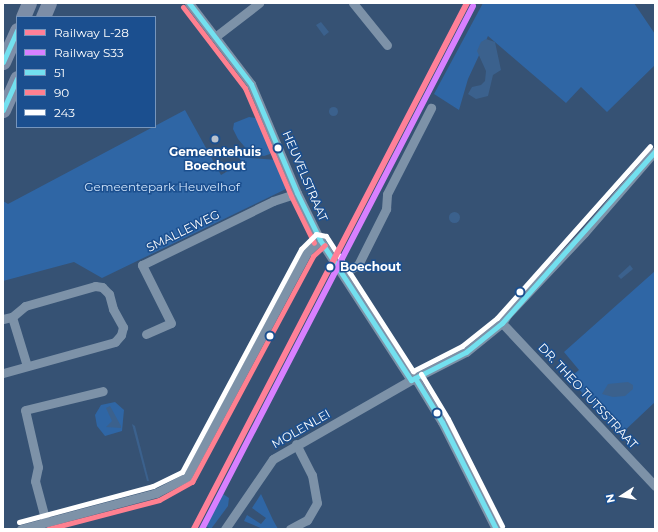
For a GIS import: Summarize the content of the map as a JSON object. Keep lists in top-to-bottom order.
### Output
{
  "streets": {
    "street": [
      "HEUVELSTRAAT",
      "SMALLEWEG",
      "DR. THEO TUTSSTRAAT",
      "MOLENLEI"
    ]
  },
  "crossings": [
    ["HEUVELSTRAAT", "SMALLEWEG"],
    ["HEUVELSTRAAT", "MOLENLEI"],
    ["DR. THEO TUTSSTRAAT", "MOLENLEI"]
  ],
  "parks": ["Gemeentepark Heuvelhof"],
  "places": ["Gemeentehuis Boechout", "Boechout"],
  "lines": [
    "rail line L-28",
    "transit line 51",
    "rail line S33",
    "transit line 90",
    "transit line 243"
  ],
  "legend": [
    "Railway L-28",
    "Railway S33",
    "51",
    "90",
    "243"
  ],
  "north": "left"
}
